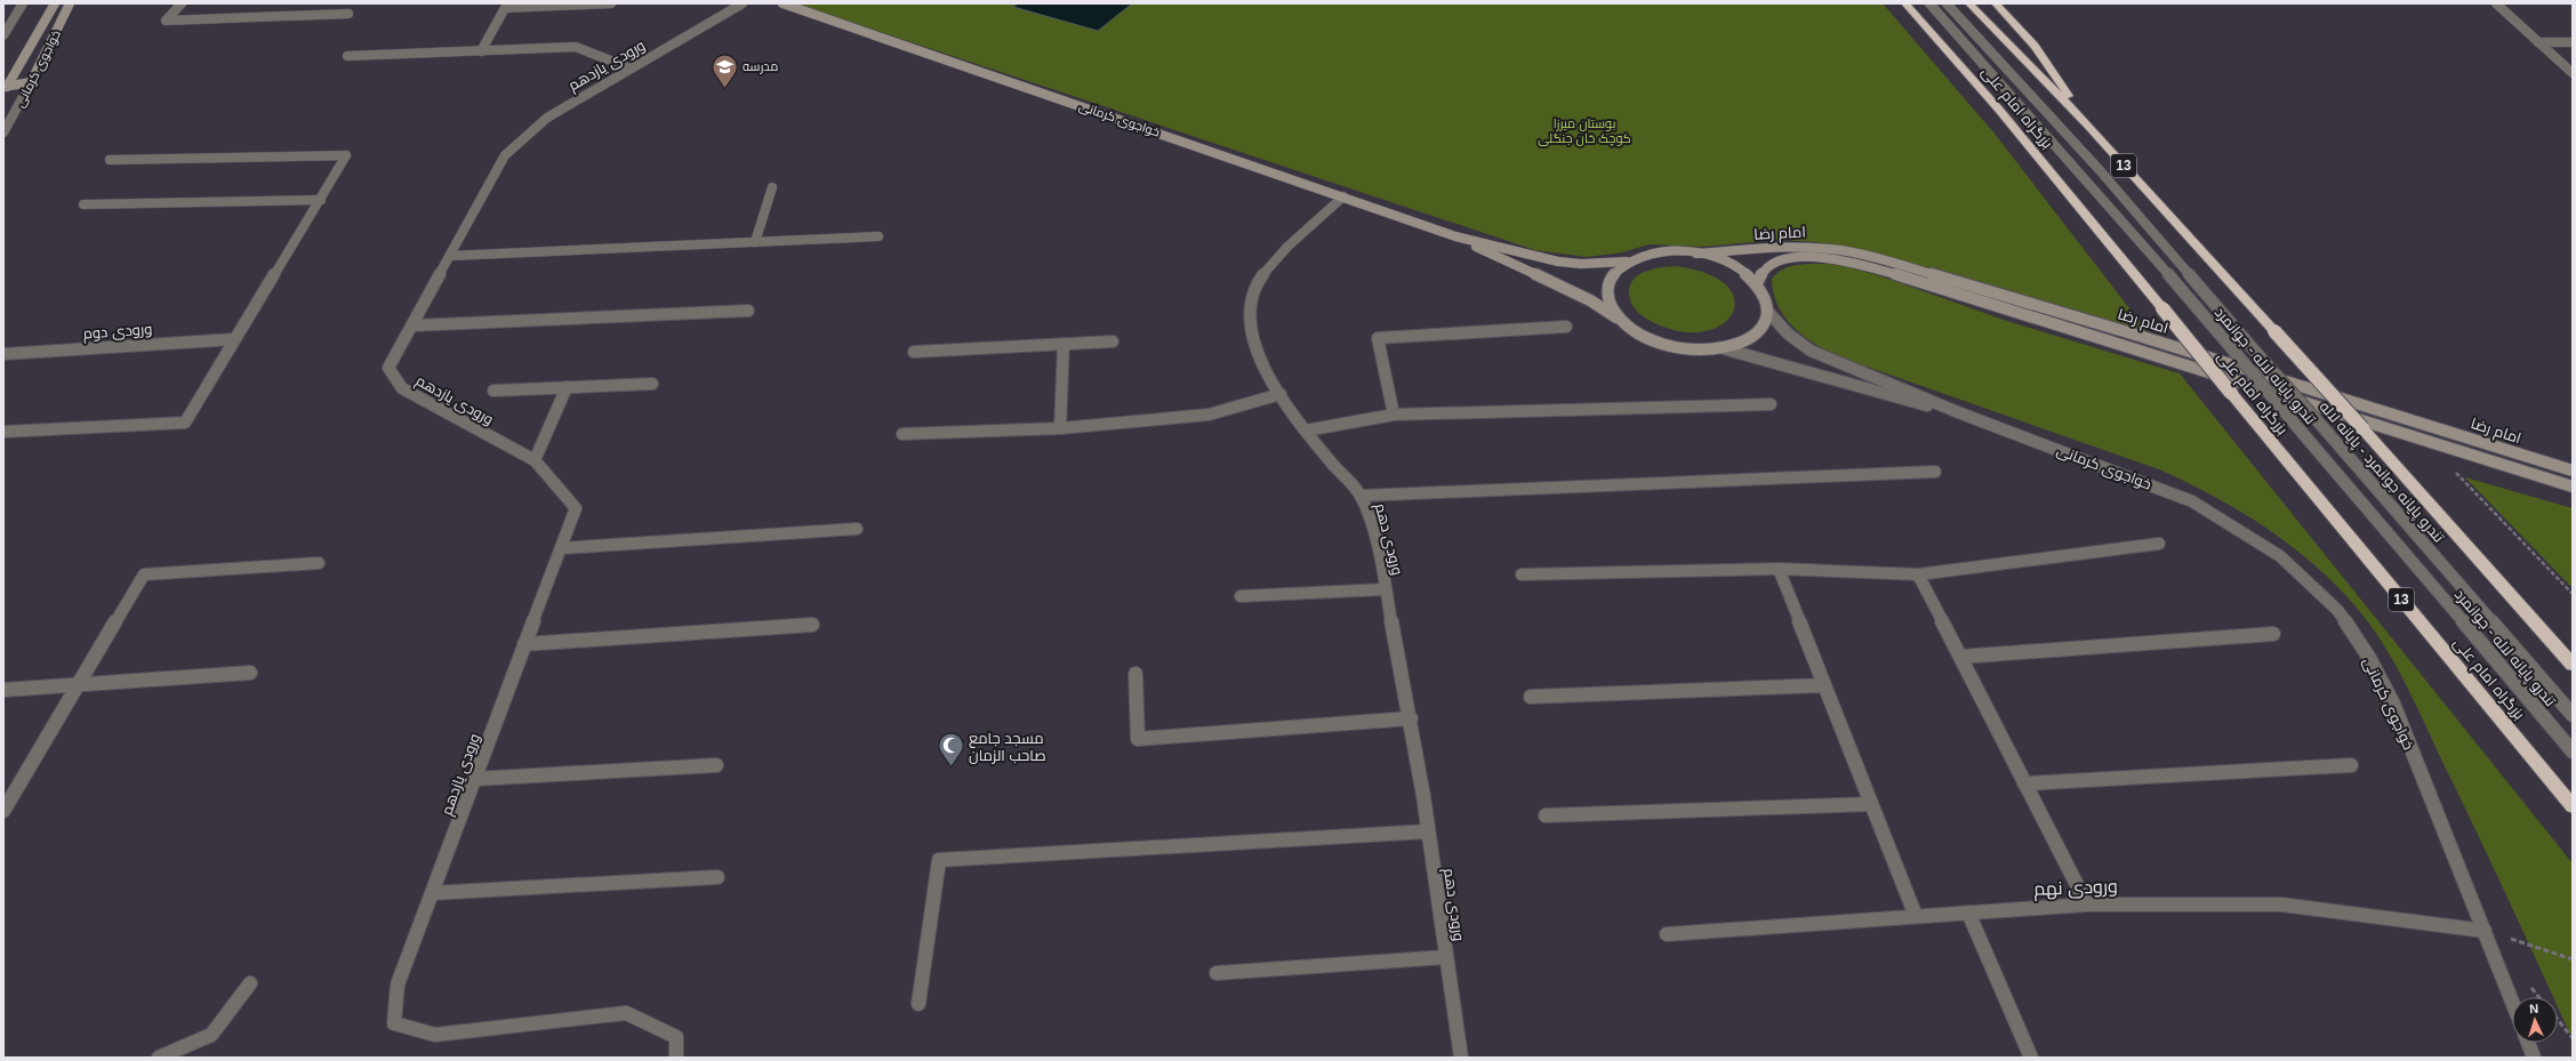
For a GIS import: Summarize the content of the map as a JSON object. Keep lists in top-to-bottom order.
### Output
{
  "streets": {
    "highway": ["بزرگراه امام علی", "13"],
    "main road": ["خواجوی کرمانی", "امام رضا"],
    "street": [
      "ورودی یازدهم",
      "ورودی دوم",
      "تندرو پایانه لاله - جوانمرد",
      "تندرو پایانه جوانمرد - پایانه لاله",
      "ورودی دهم",
      "ورودی نهم"
    ]
  },
  "crossings": [
    ["خواجوی کرمانی", "ورودی دهم"],
    ["خواجوی کرمانی", "ورودی نهم"]
  ],
  "parks": ["بوستان میرزا کوچک خان جنگلی"],
  "places": {
    "school or university": ["مدرسه"],
    "mosque": ["مسجد جامع صاحب الزمان"]
  },
  "north": "top"
}
